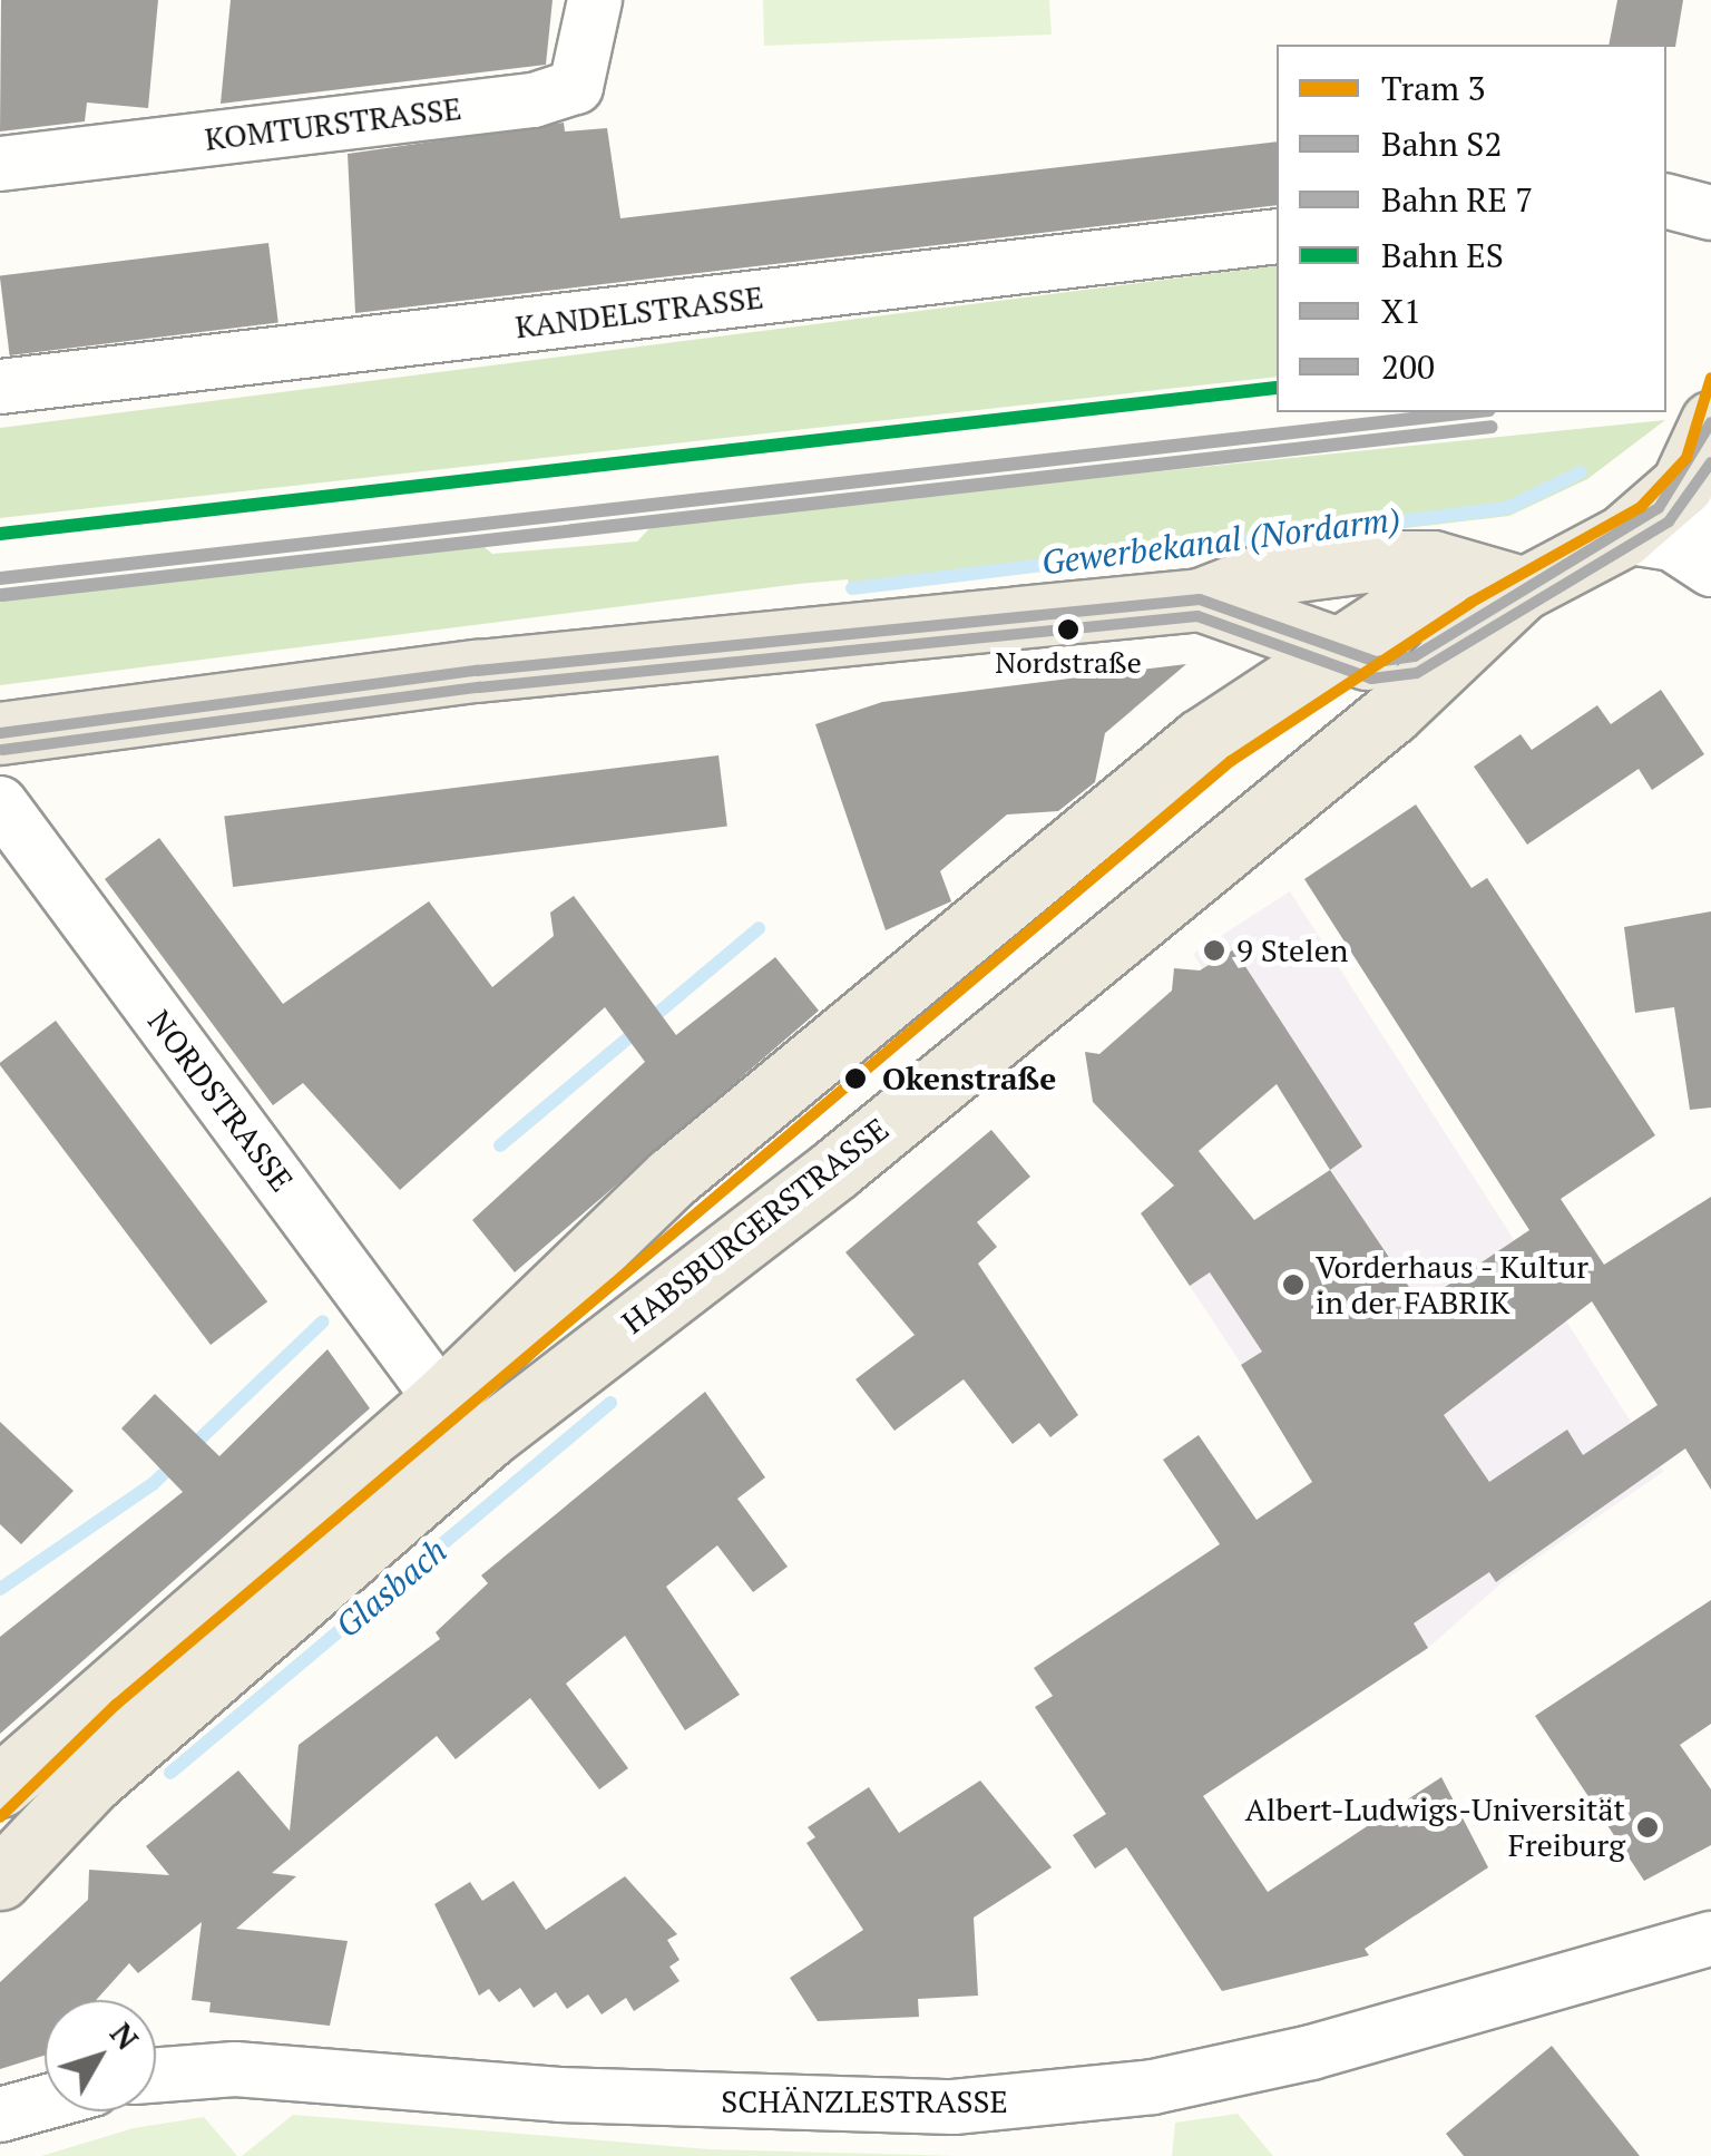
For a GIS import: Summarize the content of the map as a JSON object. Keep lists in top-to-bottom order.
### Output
{
  "streets": {
    "main road": ["HABSBURGERSTRASSE"],
    "street": [
      "KOMTURSTRASSE",
      "KANDELSTRASSE",
      "NORDSTRASSE",
      "SCHÄNZLESTRASSE"
    ]
  },
  "water": ["Gewerbekanal (Nordarm)", "Glasbach"],
  "places": [
    "Nordstraße",
    "9 Stelen",
    "Okenstraße",
    "Vorderhaus - Kultur in der FABRIK",
    "Albert-Ludwigs-Universität Freiburg"
  ],
  "lines": [
    "tram line 3",
    "rail line ES",
    "rail line S2",
    "transit line X1",
    "transit line 200"
  ],
  "legend": [
    "Tram 3",
    "Bahn S2",
    "Bahn RE 7",
    "Bahn ES",
    "X1",
    "200"
  ],
  "north": "top right"
}
